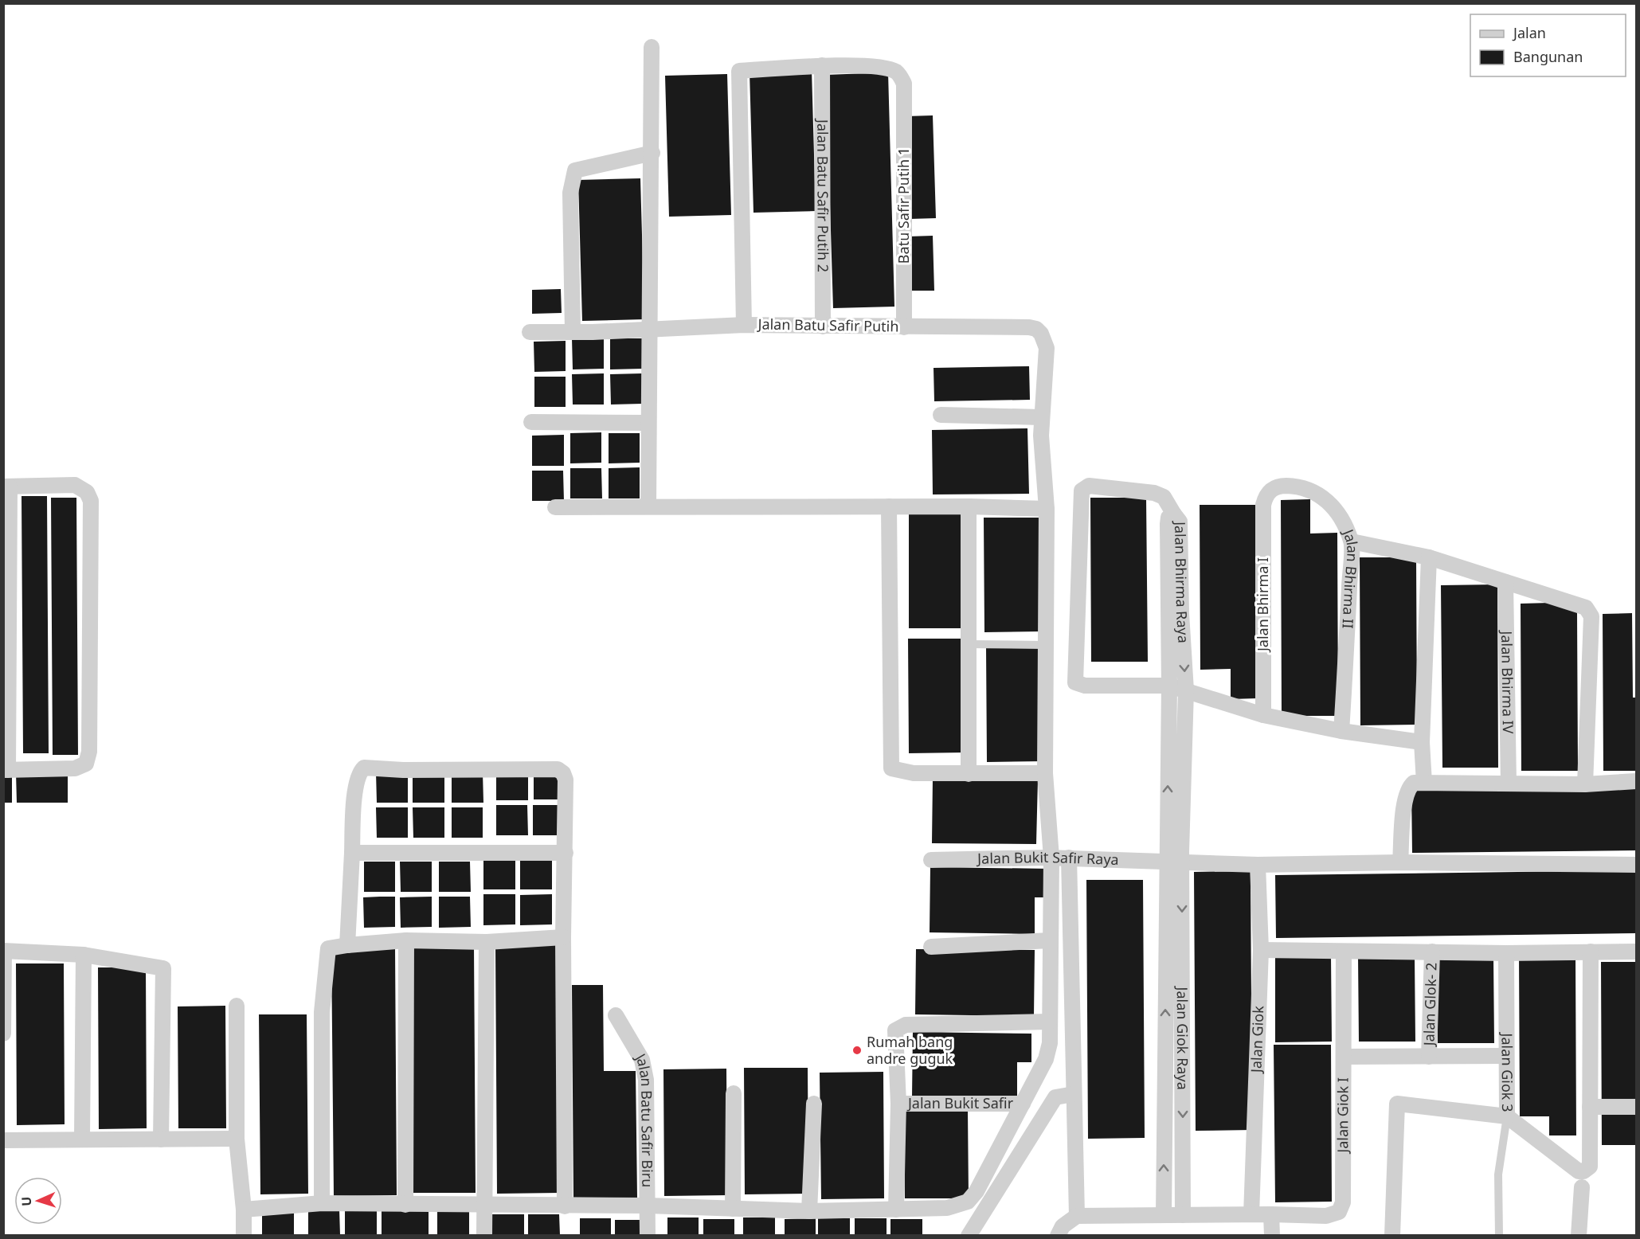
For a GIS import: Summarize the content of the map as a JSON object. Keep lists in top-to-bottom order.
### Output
{
  "streets": {
    "street": [
      "Jalan Batu Safir Putih 2",
      "Batu Safir Putih 1",
      "Jalan Batu Safir Putih",
      "Jalan Bhirma II",
      "Jalan Bhirma Raya",
      "Jalan Bhirma I",
      "Jalan Bhirma IV",
      "Jalan Bukit Safir Raya",
      "Jalan Glok- 2",
      "Jalan Giok Raya",
      "Jalan Giok",
      "Jalan Giok 3",
      "Jalan Bukit Safir",
      "Jalan Giok I",
      "Jalan Batu Safir Biru"
    ]
  },
  "crossings": [
    ["Jalan Batu Safir Putih 2", "Batu Safir Putih 1"],
    ["Jalan Batu Safir Putih 2", "Jalan Batu Safir Putih"],
    ["Batu Safir Putih 1", "Jalan Batu Safir Putih"],
    ["Jalan Bhirma II", "Jalan Bhirma I"],
    ["Jalan Bhirma Raya", "Jalan Bukit Safir Raya"],
    ["Jalan Bhirma Raya", "Jalan Giok Raya"],
    ["Jalan Bukit Safir Raya", "Jalan Giok Raya"],
    ["Jalan Bukit Safir Raya", "Jalan Giok"]
  ],
  "places": ["Rumah bang andre guguk"],
  "legend": ["Jalan", "Bangunan"],
  "north": "left"
}
